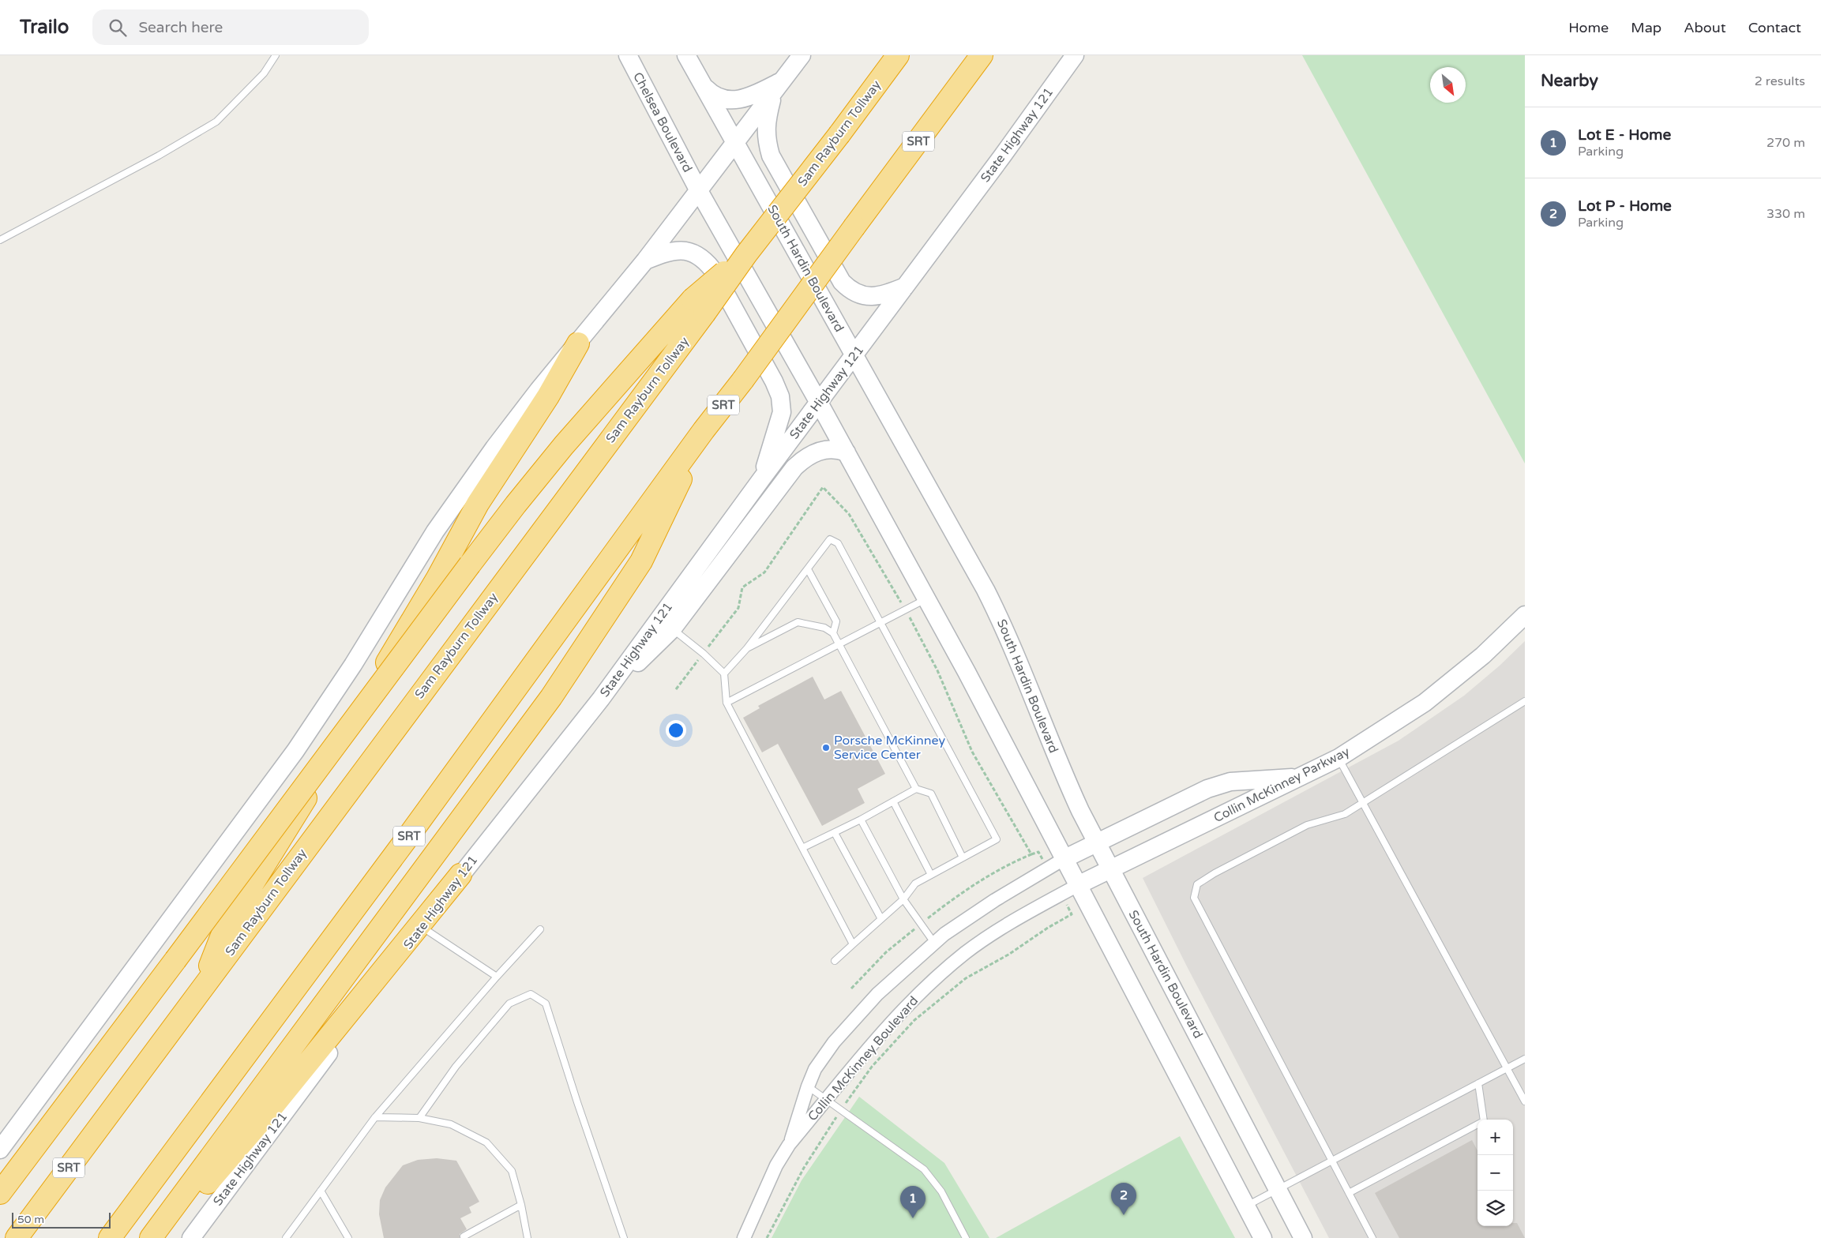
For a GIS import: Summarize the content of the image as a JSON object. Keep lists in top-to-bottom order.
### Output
{
  "streets": {
    "highway": ["Sam Rayburn Tollway", "SRT"],
    "main road": [
      "Chelsea Boulevard",
      "State Highway 121",
      "South Hardin Boulevard",
      "Collin McKinney Parkway"
    ],
    "street": ["Collin McKinney Boulevard"]
  },
  "crossings": [
    ["State Highway 121", "South Hardin Boulevard"],
    ["South Hardin Boulevard", "Collin McKinney Parkway"],
    ["Collin McKinney Parkway", "Collin McKinney Boulevard"]
  ],
  "places": ["Porsche McKinney Service Center"],
  "scale_bar": "50 m",
  "north": "bottom right",
  "page": {
    "header": "Trailo",
    "search": "Search here",
    "nav": [
      "Home",
      "Map",
      "About",
      "Contact"
    ],
    "heading": ["Nearby", "2 results"],
    "list": [
      {
        "mark": "1",
        "name": "Lot E - Home",
        "note": "Parking",
        "value": "270 m"
      },
      {
        "mark": "2",
        "name": "Lot P - Home",
        "note": "Parking",
        "value": "330 m"
      }
    ],
    "map_buttons": ["+", "−"],
    "pins": ["2", "1"],
    "scale": "50 m"
  }
}
